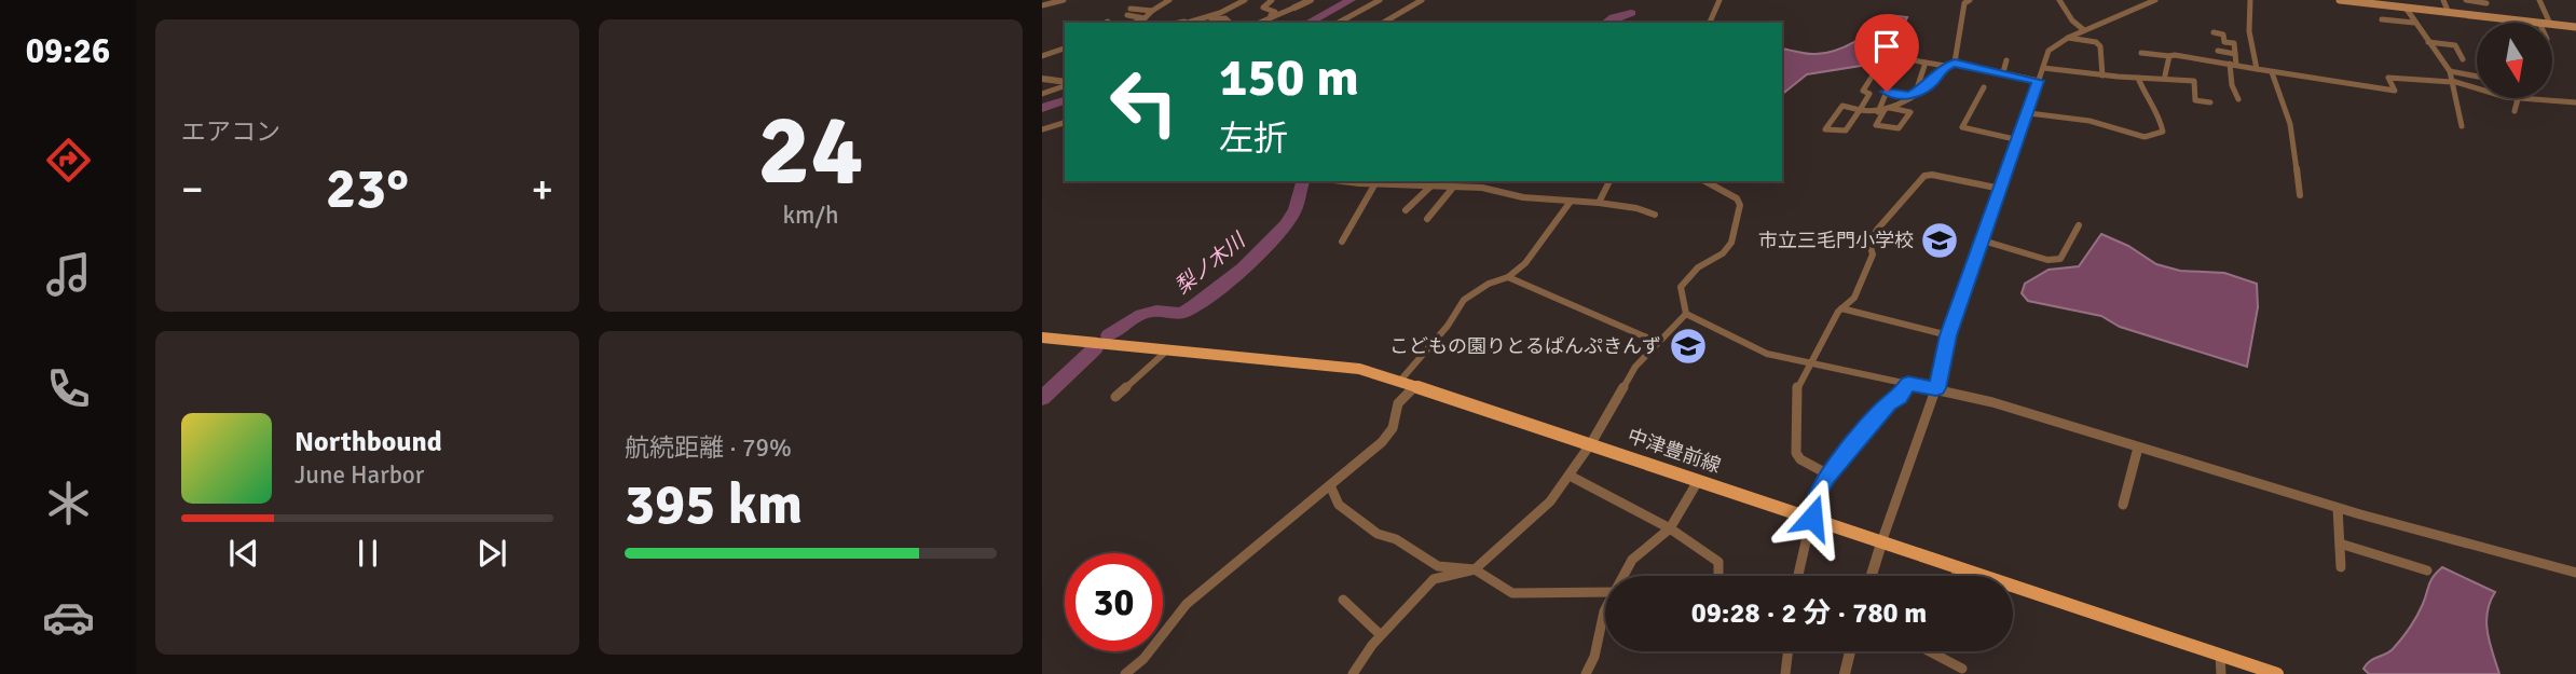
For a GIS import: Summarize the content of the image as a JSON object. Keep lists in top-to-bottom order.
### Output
{
  "streets": {
    "main road": ["中津豊前線"]
  },
  "water": ["梨ノ木川"],
  "places": {
    "school or university": ["市立三毛門小学校", "こどもの園りとるぱんぷきんず"]
  },
  "north": "bottom",
  "page": {
    "tabs": "09:26",
    "tile": [
      "エアコン",
      ["24", "km/h"],
      ["航続距離 · 79%", "395 km"]
    ],
    "turn": ["150 m", "左折"],
    "heat": ["−", "23°", "+"],
    "song": ["Northbound", "June Harbor"],
    "limit": "30",
    "trip": "09:28 · 2 分 · 780 m"
  }
}
